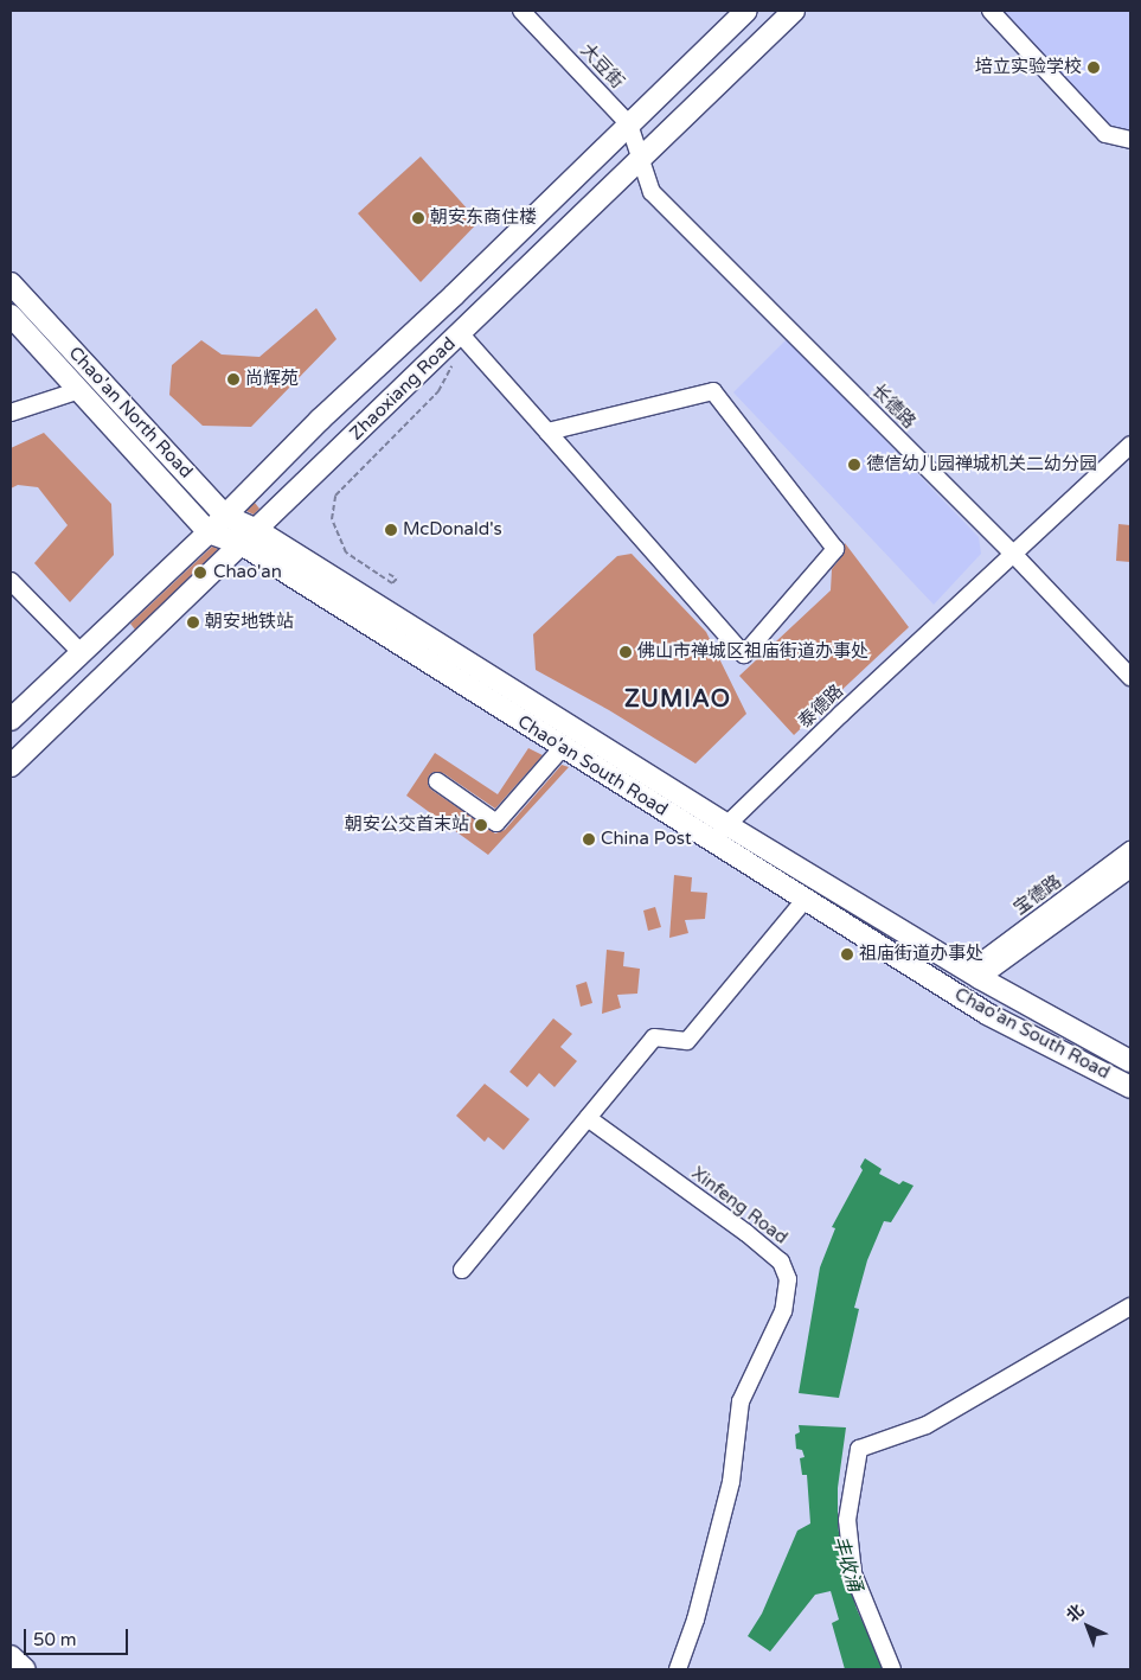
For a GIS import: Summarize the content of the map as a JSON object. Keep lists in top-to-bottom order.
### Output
{
  "streets": {
    "main road": ["Zhaoxiang Road", "Chao'an North Road", "Chao'an South Road"],
    "street": [
      "大豆街",
      "长德路",
      "泰德路",
      "宝德路",
      "Xinfeng Road"
    ]
  },
  "crossings": [
    ["大豆街", "Zhaoxiang Road"],
    ["大豆街", "长德路"],
    ["Zhaoxiang Road", "长德路"],
    ["Zhaoxiang Road", "Chao'an North Road"],
    ["Zhaoxiang Road", "Chao'an South Road"],
    ["长德路", "泰德路"],
    ["Chao'an North Road", "Chao'an South Road"],
    ["泰德路", "Chao'an South Road"],
    ["Chao'an South Road", "宝德路"]
  ],
  "districts": ["ZUMIAO"],
  "water": ["丰收涌"],
  "places": [
    "培立实验学校",
    "朝安东商住楼",
    "尚辉苑",
    "德信幼儿园禅城机关二幼分园",
    "McDonald's",
    "Chao'an",
    "朝安地铁站",
    "佛山市禅城区祖庙街道办事处",
    "朝安公交首末站",
    "China Post",
    "祖庙街道办事处"
  ],
  "scale_bar": "50 m",
  "north": "top left"
}
